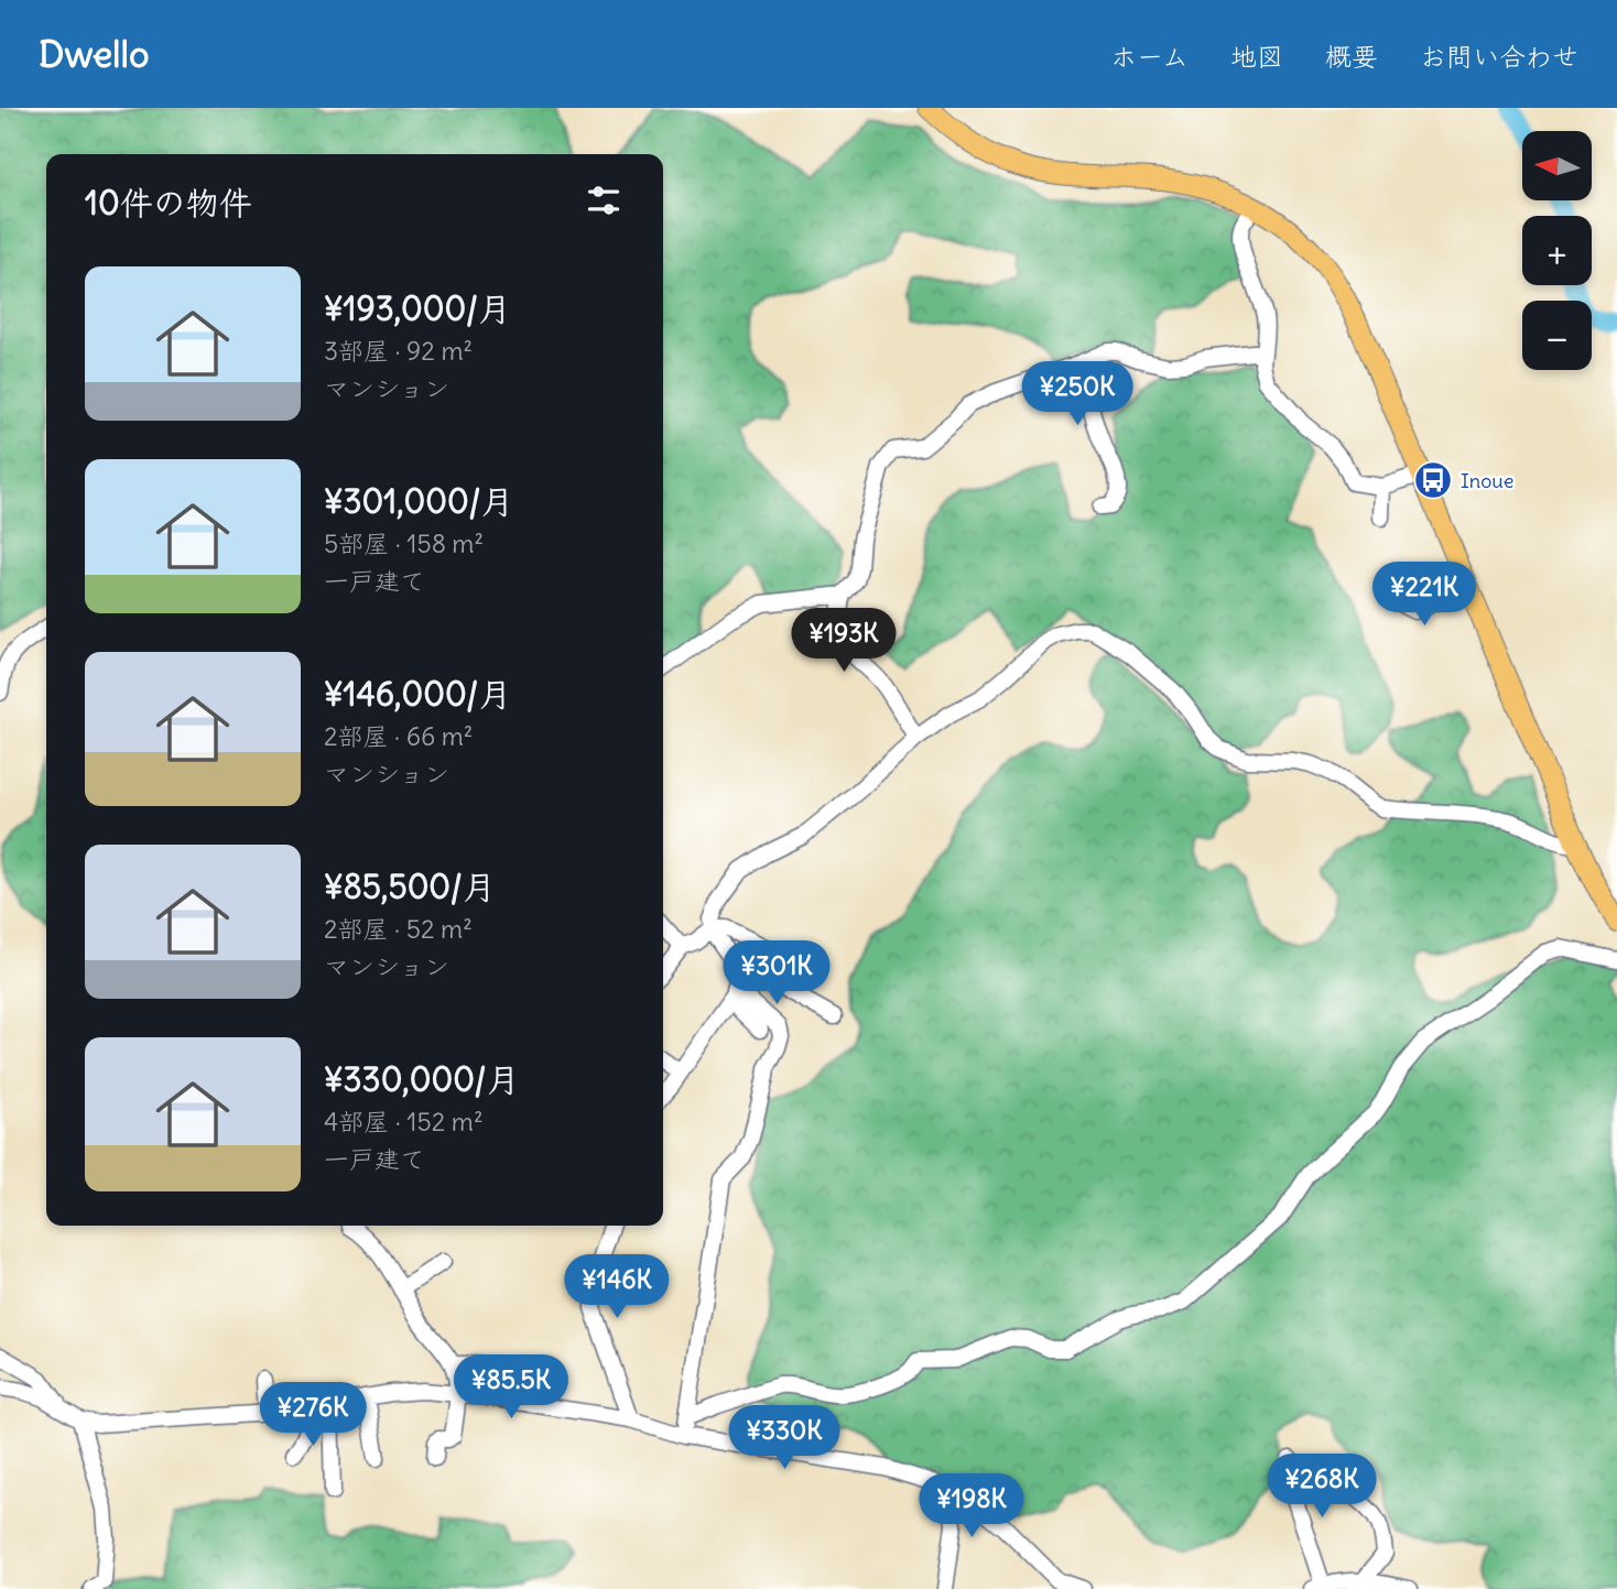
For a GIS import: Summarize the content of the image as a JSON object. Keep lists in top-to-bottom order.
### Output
{
  "places": {
    "bus stop": ["Inoue"]
  },
  "north": "left",
  "page": {
    "header": "Dwello",
    "nav": [
      "ホーム",
      "地図",
      "概要",
      "お問い合わせ"
    ],
    "map_buttons": ["+", "−"],
    "heading": "10件の物件",
    "list": [
      {
        "name": "¥193,000/月",
        "note": "3部屋 · 92 m² · マンション"
      },
      {
        "name": "¥301,000/月",
        "note": "5部屋 · 158 m² · 一戸建て"
      },
      {
        "name": "¥146,000/月",
        "note": "2部屋 · 66 m² · マンション"
      },
      {
        "name": "¥85,500/月",
        "note": "2部屋 · 52 m² · マンション"
      },
      {
        "name": "¥330,000/月",
        "note": "4部屋 · 152 m² · 一戸建て"
      }
    ],
    "price": [
      "¥250K",
      "¥221K",
      "¥193K",
      "¥301K",
      "¥146K",
      "¥85.5K",
      "¥276K",
      "¥330K",
      "¥268K",
      "¥198K"
    ]
  }
}
